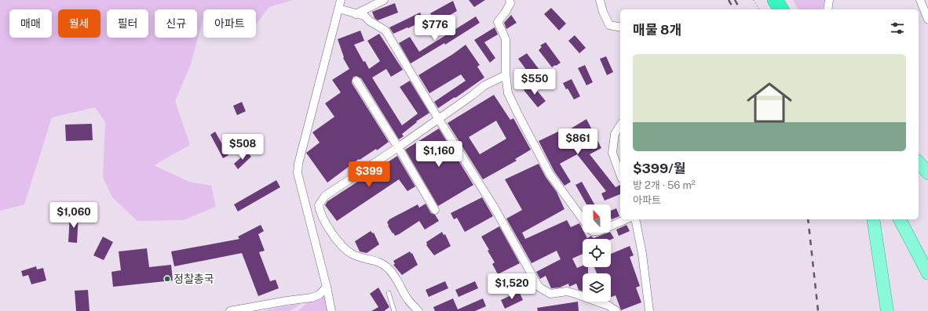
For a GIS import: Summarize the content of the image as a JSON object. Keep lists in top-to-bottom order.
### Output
{
  "places": ["정찰총국"],
  "north": "top",
  "page": {
    "chip": [
      "매매",
      "월세",
      "필터",
      "신규",
      "아파트"
    ],
    "heading": "매물 8개",
    "price": [
      "$776",
      "$550",
      "$861",
      "$508",
      "$1,160",
      "$399",
      "$1,060",
      "$1,520"
    ],
    "list": [
      {
        "name": "$399/월",
        "note": "방 2개 · 56 m² · 아파트"
      }
    ]
  }
}
